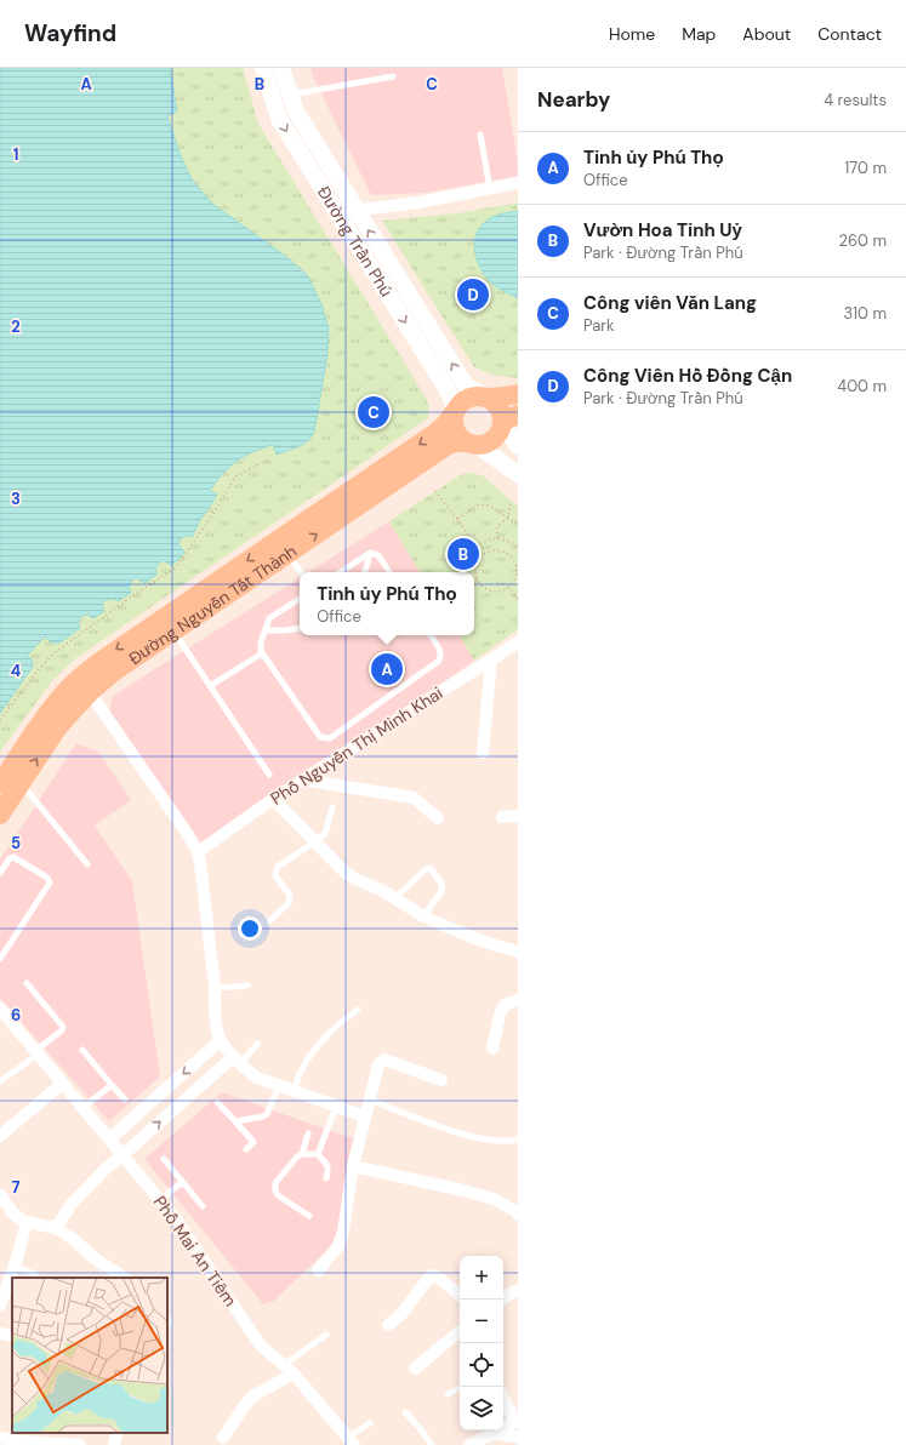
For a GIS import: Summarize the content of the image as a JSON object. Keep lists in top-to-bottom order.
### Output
{
  "streets": {
    "main road": ["Đường Trần Phú", "Đường Nguyễn Tất Thành"],
    "street": ["Phố Nguyễn Thị Minh Khai", "Phố Mai An Tiêm"]
  },
  "crossings": [
    ["Đường Trần Phú", "Đường Nguyễn Tất Thành"]
  ],
  "page": {
    "header": "Wayfind",
    "nav": [
      "Home",
      "Map",
      "About",
      "Contact"
    ],
    "heading": ["Nearby", "4 results"],
    "list": [
      {
        "mark": "A",
        "name": "Tỉnh ủy Phú Thọ",
        "note": "Office",
        "value": "170 m"
      },
      {
        "mark": "B",
        "name": "Vườn Hoa Tỉnh Uỷ",
        "note": "Park · Đường Trần Phú",
        "value": "260 m"
      },
      {
        "mark": "C",
        "name": "Công viên Văn Lang",
        "note": "Park",
        "value": "310 m"
      },
      {
        "mark": "D",
        "name": "Công Viên Hồ Đồng Cận",
        "note": "Park · Đường Trần Phú",
        "value": "400 m"
      }
    ],
    "pins": [
      "D",
      "C",
      "B",
      "A"
    ],
    "popup": ["Tỉnh ủy Phú Thọ", "Office"],
    "map_buttons": ["+", "−"]
  },
  "grid": {
    "columns": ["A", "B", "C"],
    "rows": [
      "1",
      "2",
      "3",
      "4",
      "5",
      "6",
      "7"
    ]
  }
}
